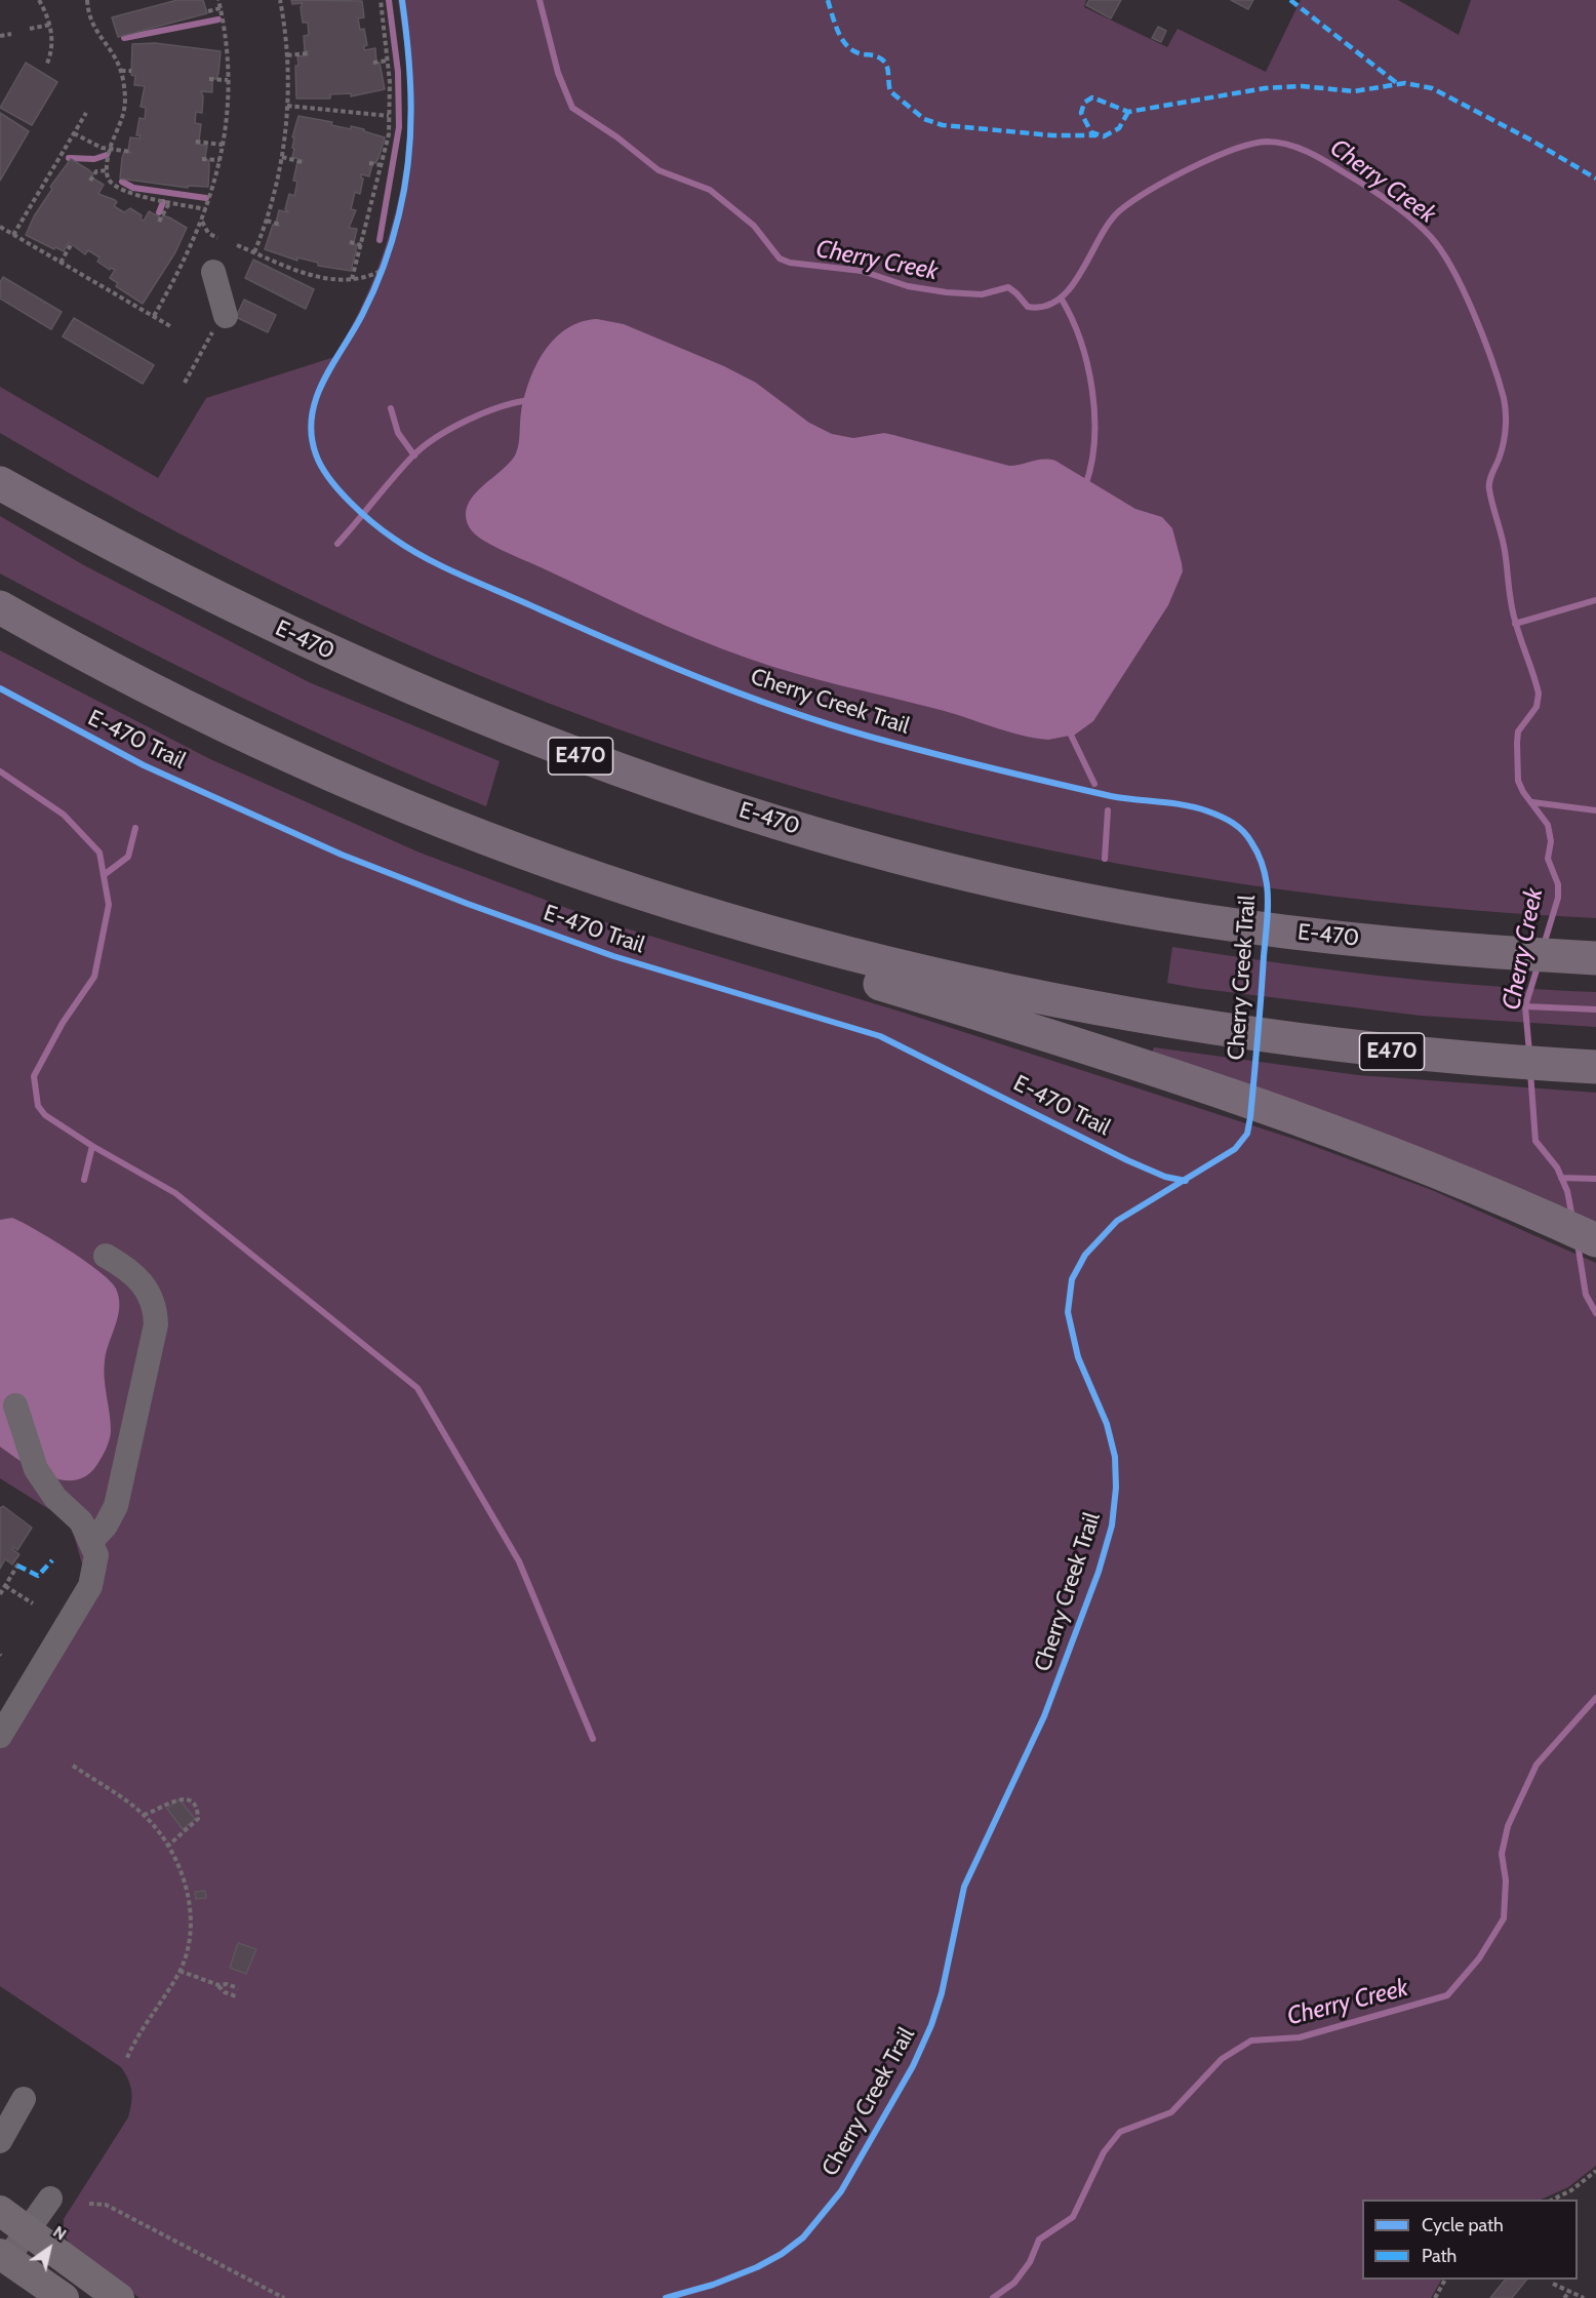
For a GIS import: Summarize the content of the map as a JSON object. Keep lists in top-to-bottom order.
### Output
{
  "streets": {
    "highway": ["E-470", "E470"],
    "cycle path": ["Cherry Creek Trail", "E-470 Trail"]
  },
  "water": ["Cherry Creek"],
  "legend": ["Cycle path", "Path"],
  "north": "top right"
}
